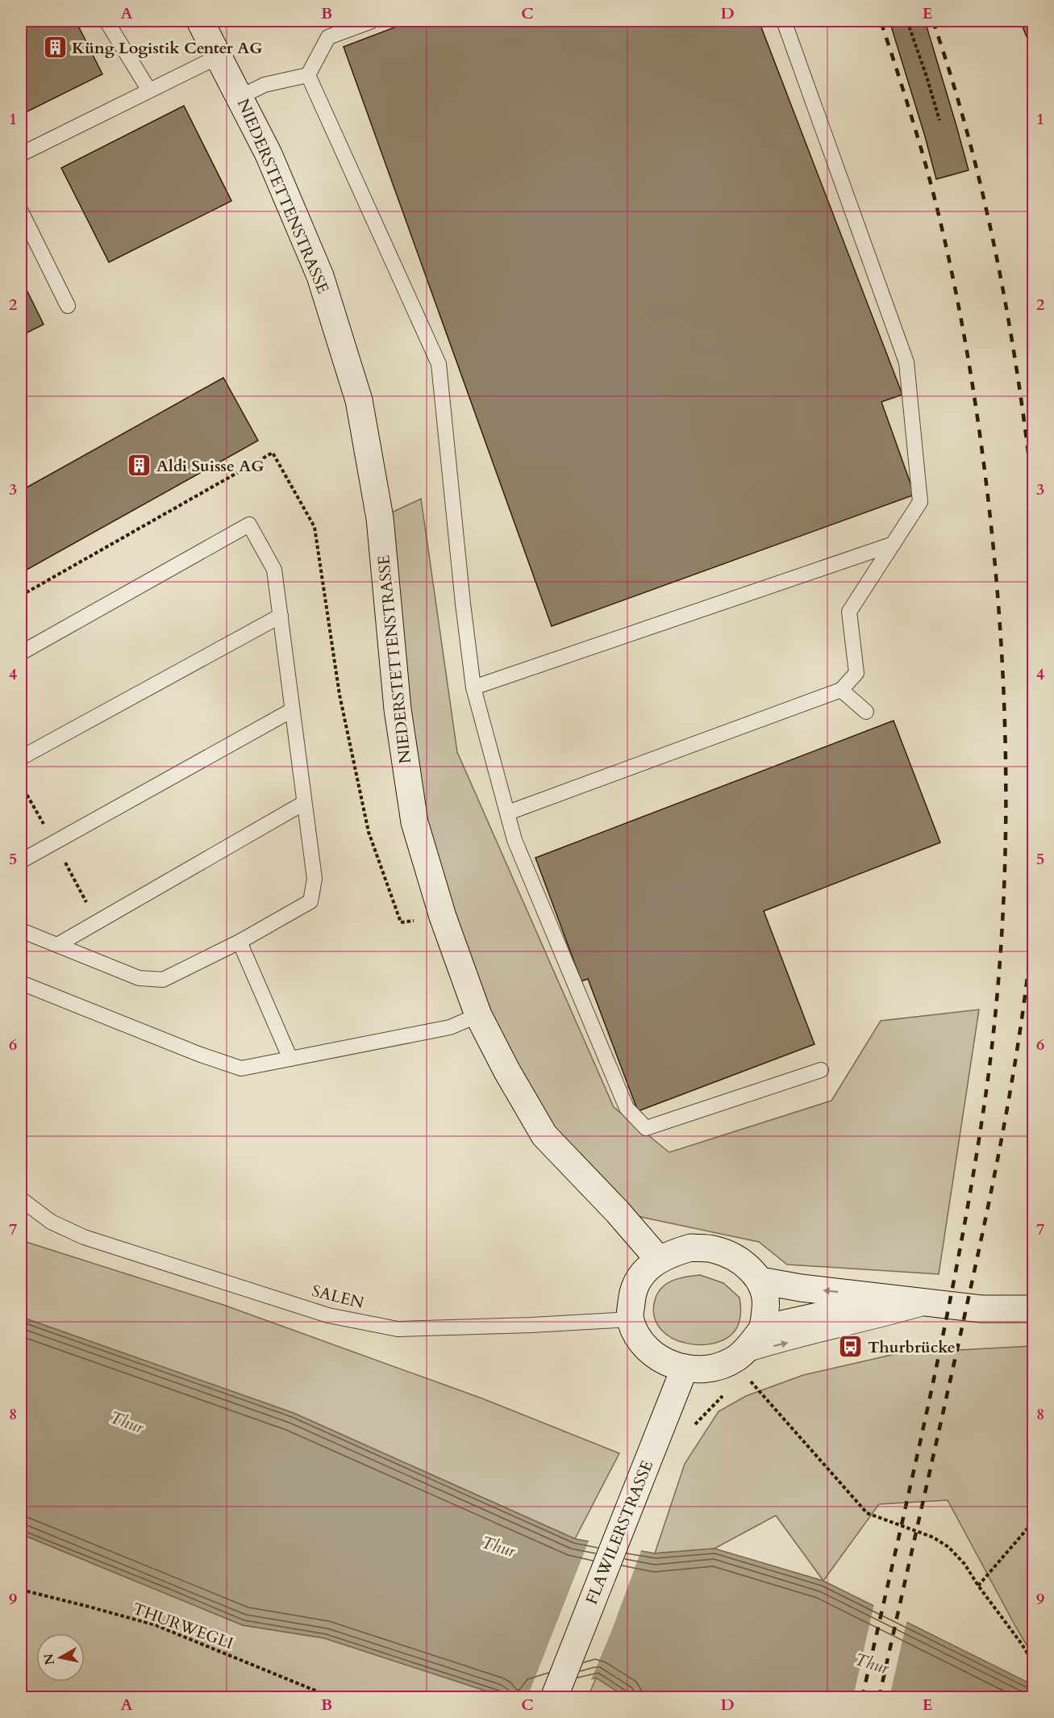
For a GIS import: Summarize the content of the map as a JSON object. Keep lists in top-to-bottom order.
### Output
{
  "streets": {
    "street": ["NIEDERSTETTENSTRASSE", "FLAWILERSTRASSE"],
    "lane": ["SALEN"],
    "path": ["THURWEGLI"]
  },
  "crossings": [
    ["NIEDERSTETTENSTRASSE", "SALEN"],
    ["NIEDERSTETTENSTRASSE", "FLAWILERSTRASSE"],
    ["SALEN", "FLAWILERSTRASSE"]
  ],
  "water": ["Thur"],
  "places": {
    "building": ["Küng Logistik Center AG", "Aldi Suisse AG"],
    "bus stop": ["Thurbrücke"]
  },
  "north": "left",
  "grid": {
    "columns": [
      "A",
      "B",
      "C",
      "D",
      "E"
    ],
    "rows": [
      "1",
      "2",
      "3",
      "4",
      "5",
      "6",
      "7",
      "8",
      "9"
    ]
  }
}
